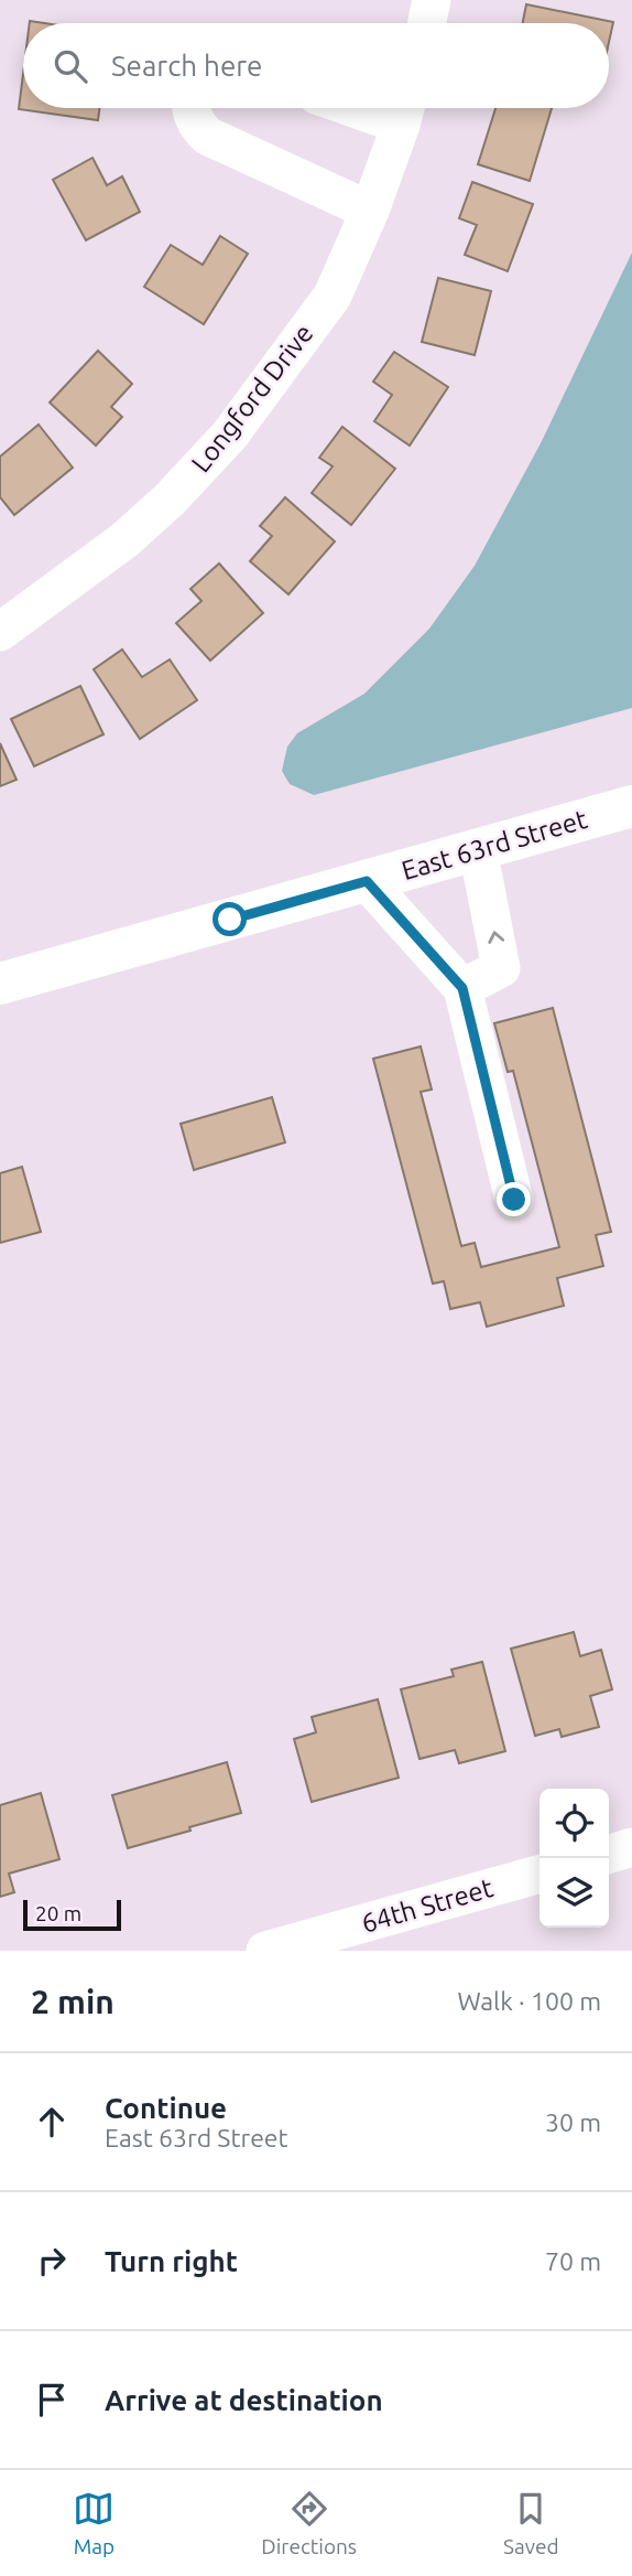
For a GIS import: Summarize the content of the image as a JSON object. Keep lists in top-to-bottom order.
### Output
{
  "streets": {
    "main road": ["East 63rd Street"],
    "street": ["Longford Drive", "64th Street"]
  },
  "scale_bar": "20 m",
  "page": {
    "search": "Search here",
    "scale": "20 m",
    "heading": ["2 min", "Walk · 100 m"],
    "list": [
      ["Continue", "East 63rd Street", "30 m"],
      ["Turn right", "70 m"],
      "Arrive at destination"
    ],
    "nav": ["Map", "Directions", "Saved"]
  }
}
